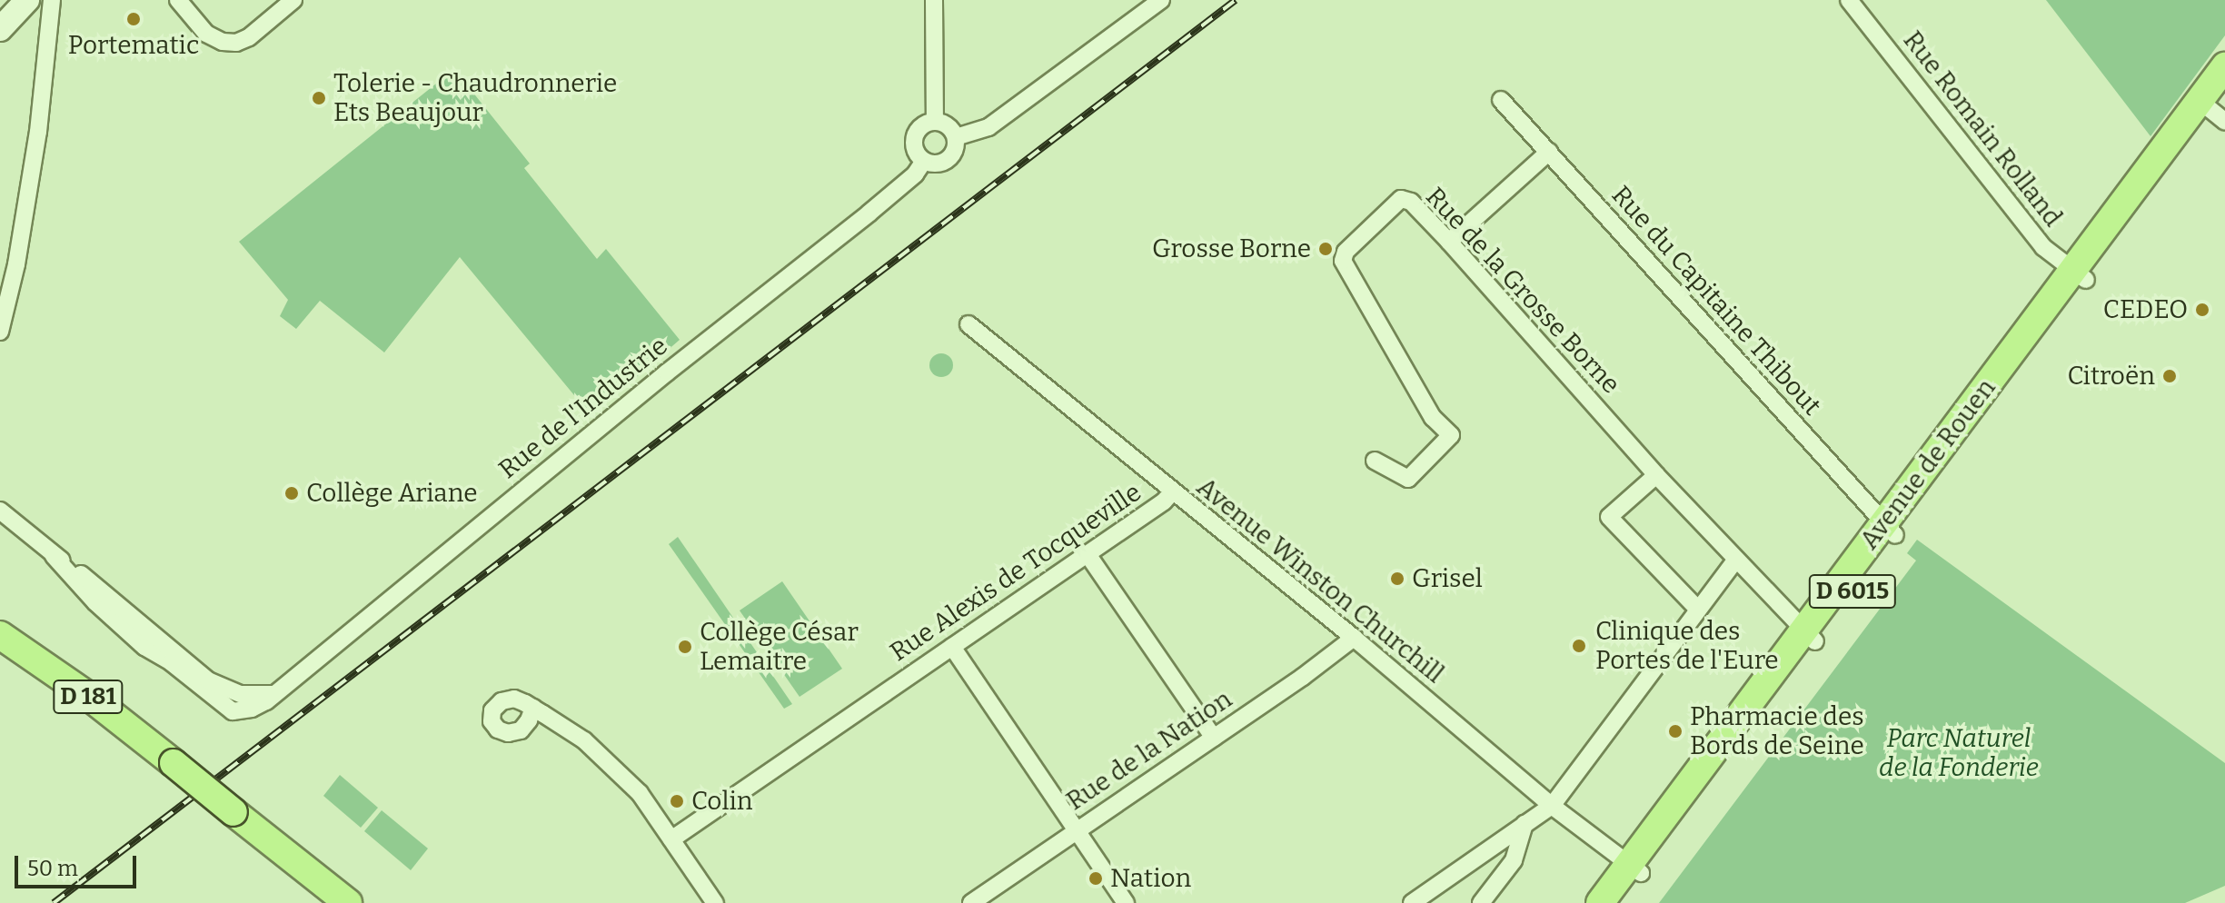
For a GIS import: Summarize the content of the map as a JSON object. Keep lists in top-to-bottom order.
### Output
{
  "streets": {
    "main road": ["Avenue de Rouen", "D 6015", "D 181"],
    "street": [
      "Rue Romain Rolland",
      "Rue de la Grosse Borne",
      "Rue du Capitaine Thibout",
      "Rue de l'Industrie",
      "Rue Alexis de Tocqueville",
      "Avenue Winston Churchill",
      "Rue de la Nation"
    ]
  },
  "crossings": [
    ["Rue Romain Rolland", "Avenue de Rouen"],
    ["Rue Romain Rolland", "D 6015"],
    ["Rue de la Grosse Borne", "Avenue de Rouen"],
    ["Rue du Capitaine Thibout", "Avenue de Rouen"],
    ["Avenue de Rouen", "Avenue Winston Churchill"],
    ["Avenue de Rouen", "D 6015"],
    ["Rue Alexis de Tocqueville", "Avenue Winston Churchill"],
    ["Avenue Winston Churchill", "Rue de la Nation"]
  ],
  "parks": ["Parc Naturel de la Fonderie"],
  "places": [
    "Portematic",
    "Tolerie - Chaudronnerie Ets Beaujour",
    "Grosse Borne",
    "CEDEO",
    "Citroën",
    "Collège Ariane",
    "Grisel",
    "Clinique des Portes de l'Eure",
    "Collège César Lemaitre",
    "Pharmacie des Bords de Seine",
    "Colin",
    "Nation"
  ],
  "scale_bar": "50 m"
}
